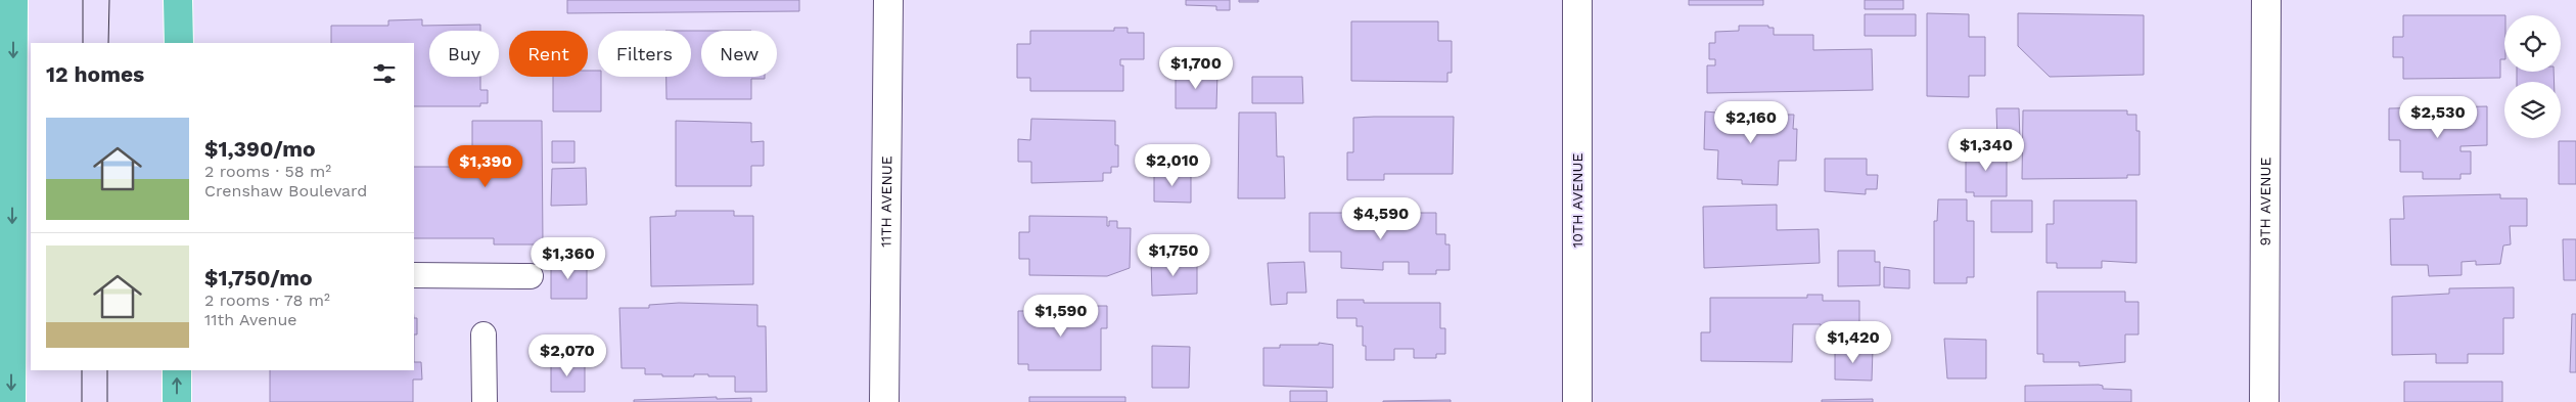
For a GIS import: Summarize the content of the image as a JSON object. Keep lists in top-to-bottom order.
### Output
{
  "streets": {
    "street": ["11TH AVENUE", "10TH AVENUE", "9TH AVENUE"]
  },
  "page": {
    "chip": [
      "Buy",
      "Rent",
      "Filters",
      "New"
    ],
    "heading": "12 homes",
    "price": [
      "$1,700",
      "$2,530",
      "$2,160",
      "$1,340",
      "$2,010",
      "$1,390",
      "$4,590",
      "$1,750",
      "$1,360",
      "$1,590",
      "$1,420",
      "$2,070"
    ],
    "list": [
      {
        "name": "$1,390/mo",
        "note": "2 rooms · 58 m² · Crenshaw Boulevard"
      },
      {
        "name": "$1,750/mo",
        "note": "2 rooms · 78 m² · 11th Avenue"
      }
    ]
  }
}
